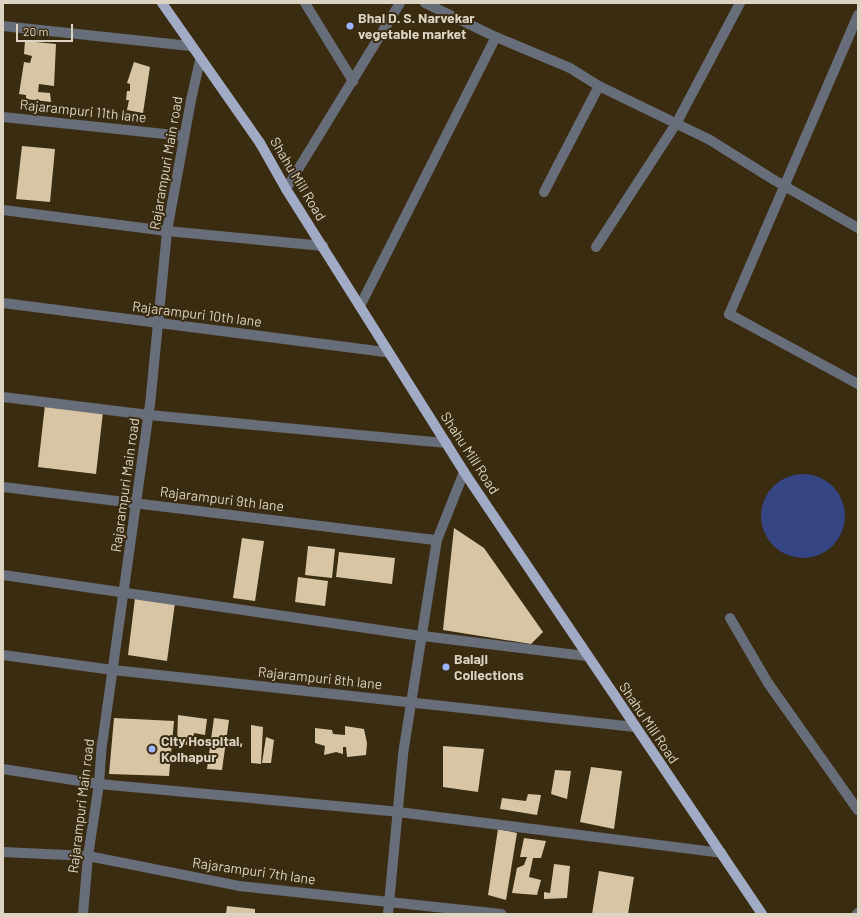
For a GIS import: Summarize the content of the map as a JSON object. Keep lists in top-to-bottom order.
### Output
{
  "streets": {
    "main road": ["Shahu Mill Road"],
    "street": [
      "Rajarampuri 11th lane",
      "Rajarampuri Main road",
      "Rajarampuri 10th lane",
      "Rajarampuri 9th lane",
      "Rajarampuri 8th lane",
      "Rajarampuri 7th lane"
    ]
  },
  "crossings": [
    ["Rajarampuri 11th lane", "Rajarampuri Main road"],
    ["Rajarampuri Main road", "Shahu Mill Road"],
    ["Rajarampuri Main road", "Rajarampuri 10th lane"],
    ["Rajarampuri Main road", "Rajarampuri 9th lane"],
    ["Rajarampuri Main road", "Rajarampuri 8th lane"],
    ["Rajarampuri Main road", "Rajarampuri 7th lane"],
    ["Shahu Mill Road", "Rajarampuri 10th lane"],
    ["Shahu Mill Road", "Rajarampuri 8th lane"]
  ],
  "places": ["Bhai D. S. Narvekar vegetable market", "Balaji Collections", "City Hospital, Kolhapur"],
  "scale_bar": "20 m"
}
